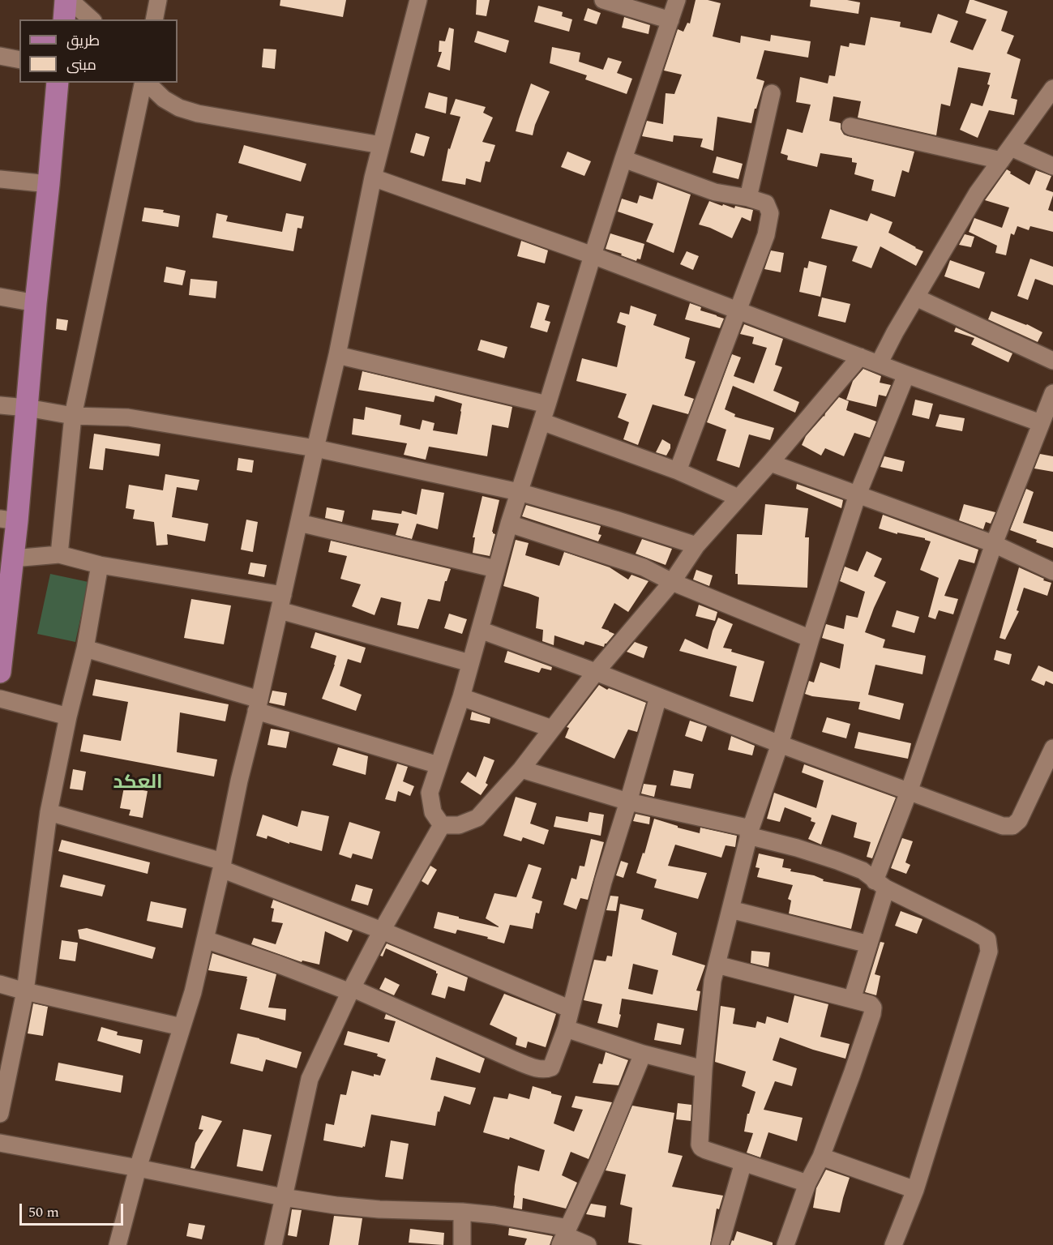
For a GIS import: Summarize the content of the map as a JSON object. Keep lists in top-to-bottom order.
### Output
{
  "districts": ["العكد"],
  "legend": ["طريق", "مبنى"],
  "scale_bar": "50 m"
}
